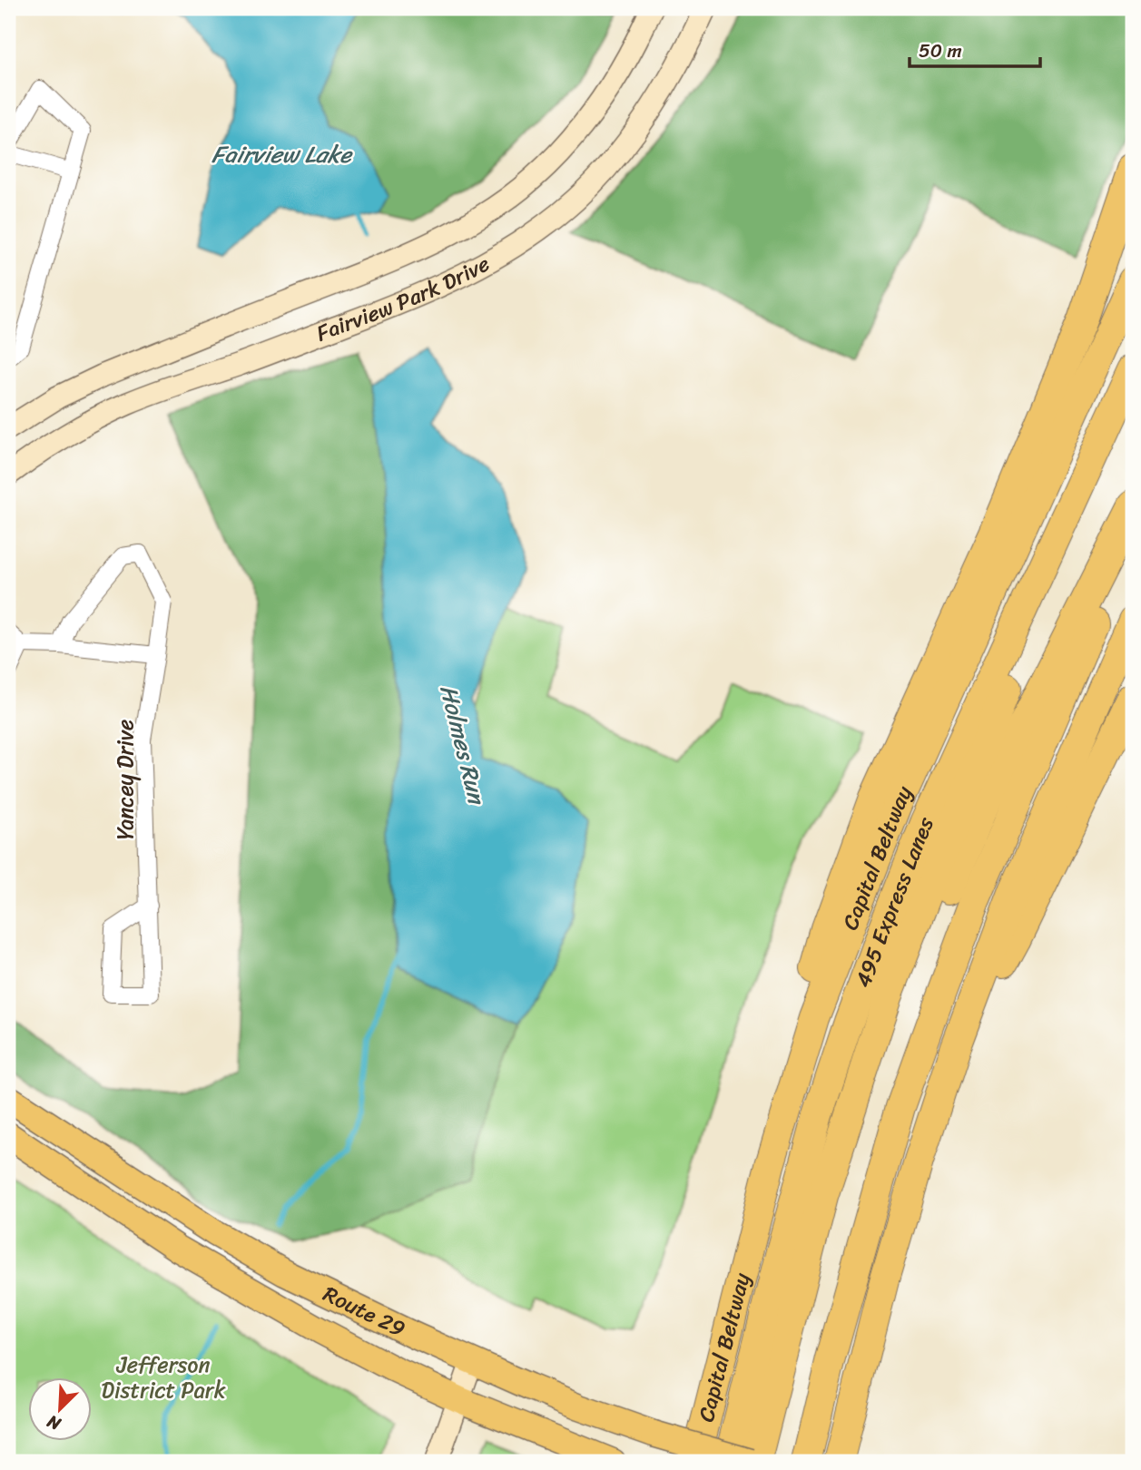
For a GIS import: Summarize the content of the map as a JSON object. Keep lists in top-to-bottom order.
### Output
{
  "streets": {
    "highway": ["Capital Beltway", "495 Express Lanes"],
    "main road": ["Fairview Park Drive", "Route 29"],
    "street": ["Yancey Drive"]
  },
  "water": ["Fairview Lake", "Holmes Run"],
  "parks": ["Jefferson District Park"],
  "scale_bar": "50 m",
  "north": "bottom left"
}
